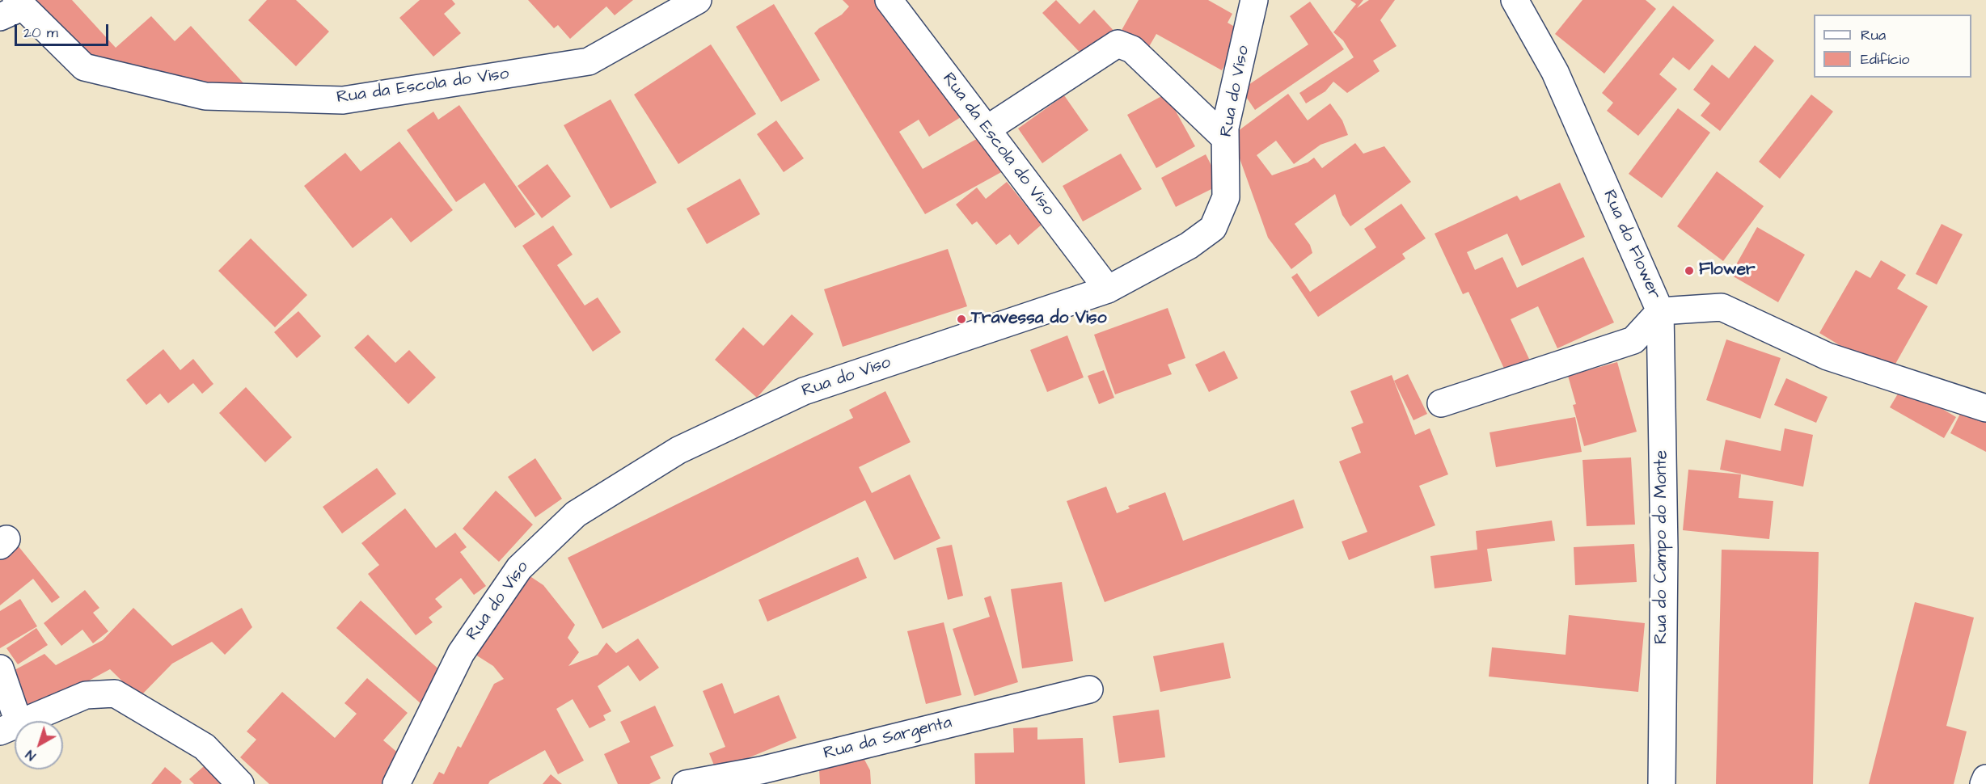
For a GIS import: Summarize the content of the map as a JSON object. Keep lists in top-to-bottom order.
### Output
{
  "streets": {
    "street": [
      "Rua da Escola do Viso",
      "Rua do Viso",
      "Rua do Flower",
      "Rua do Campo do Monte",
      "Rua da Sargenta"
    ]
  },
  "crossings": [
    ["Rua da Escola do Viso", "Rua do Viso"],
    ["Rua do Flower", "Rua do Campo do Monte"]
  ],
  "places": ["Flower", "Travessa do Viso"],
  "legend": ["Rua", "Edifício"],
  "scale_bar": "20 m",
  "north": "bottom left"
}
